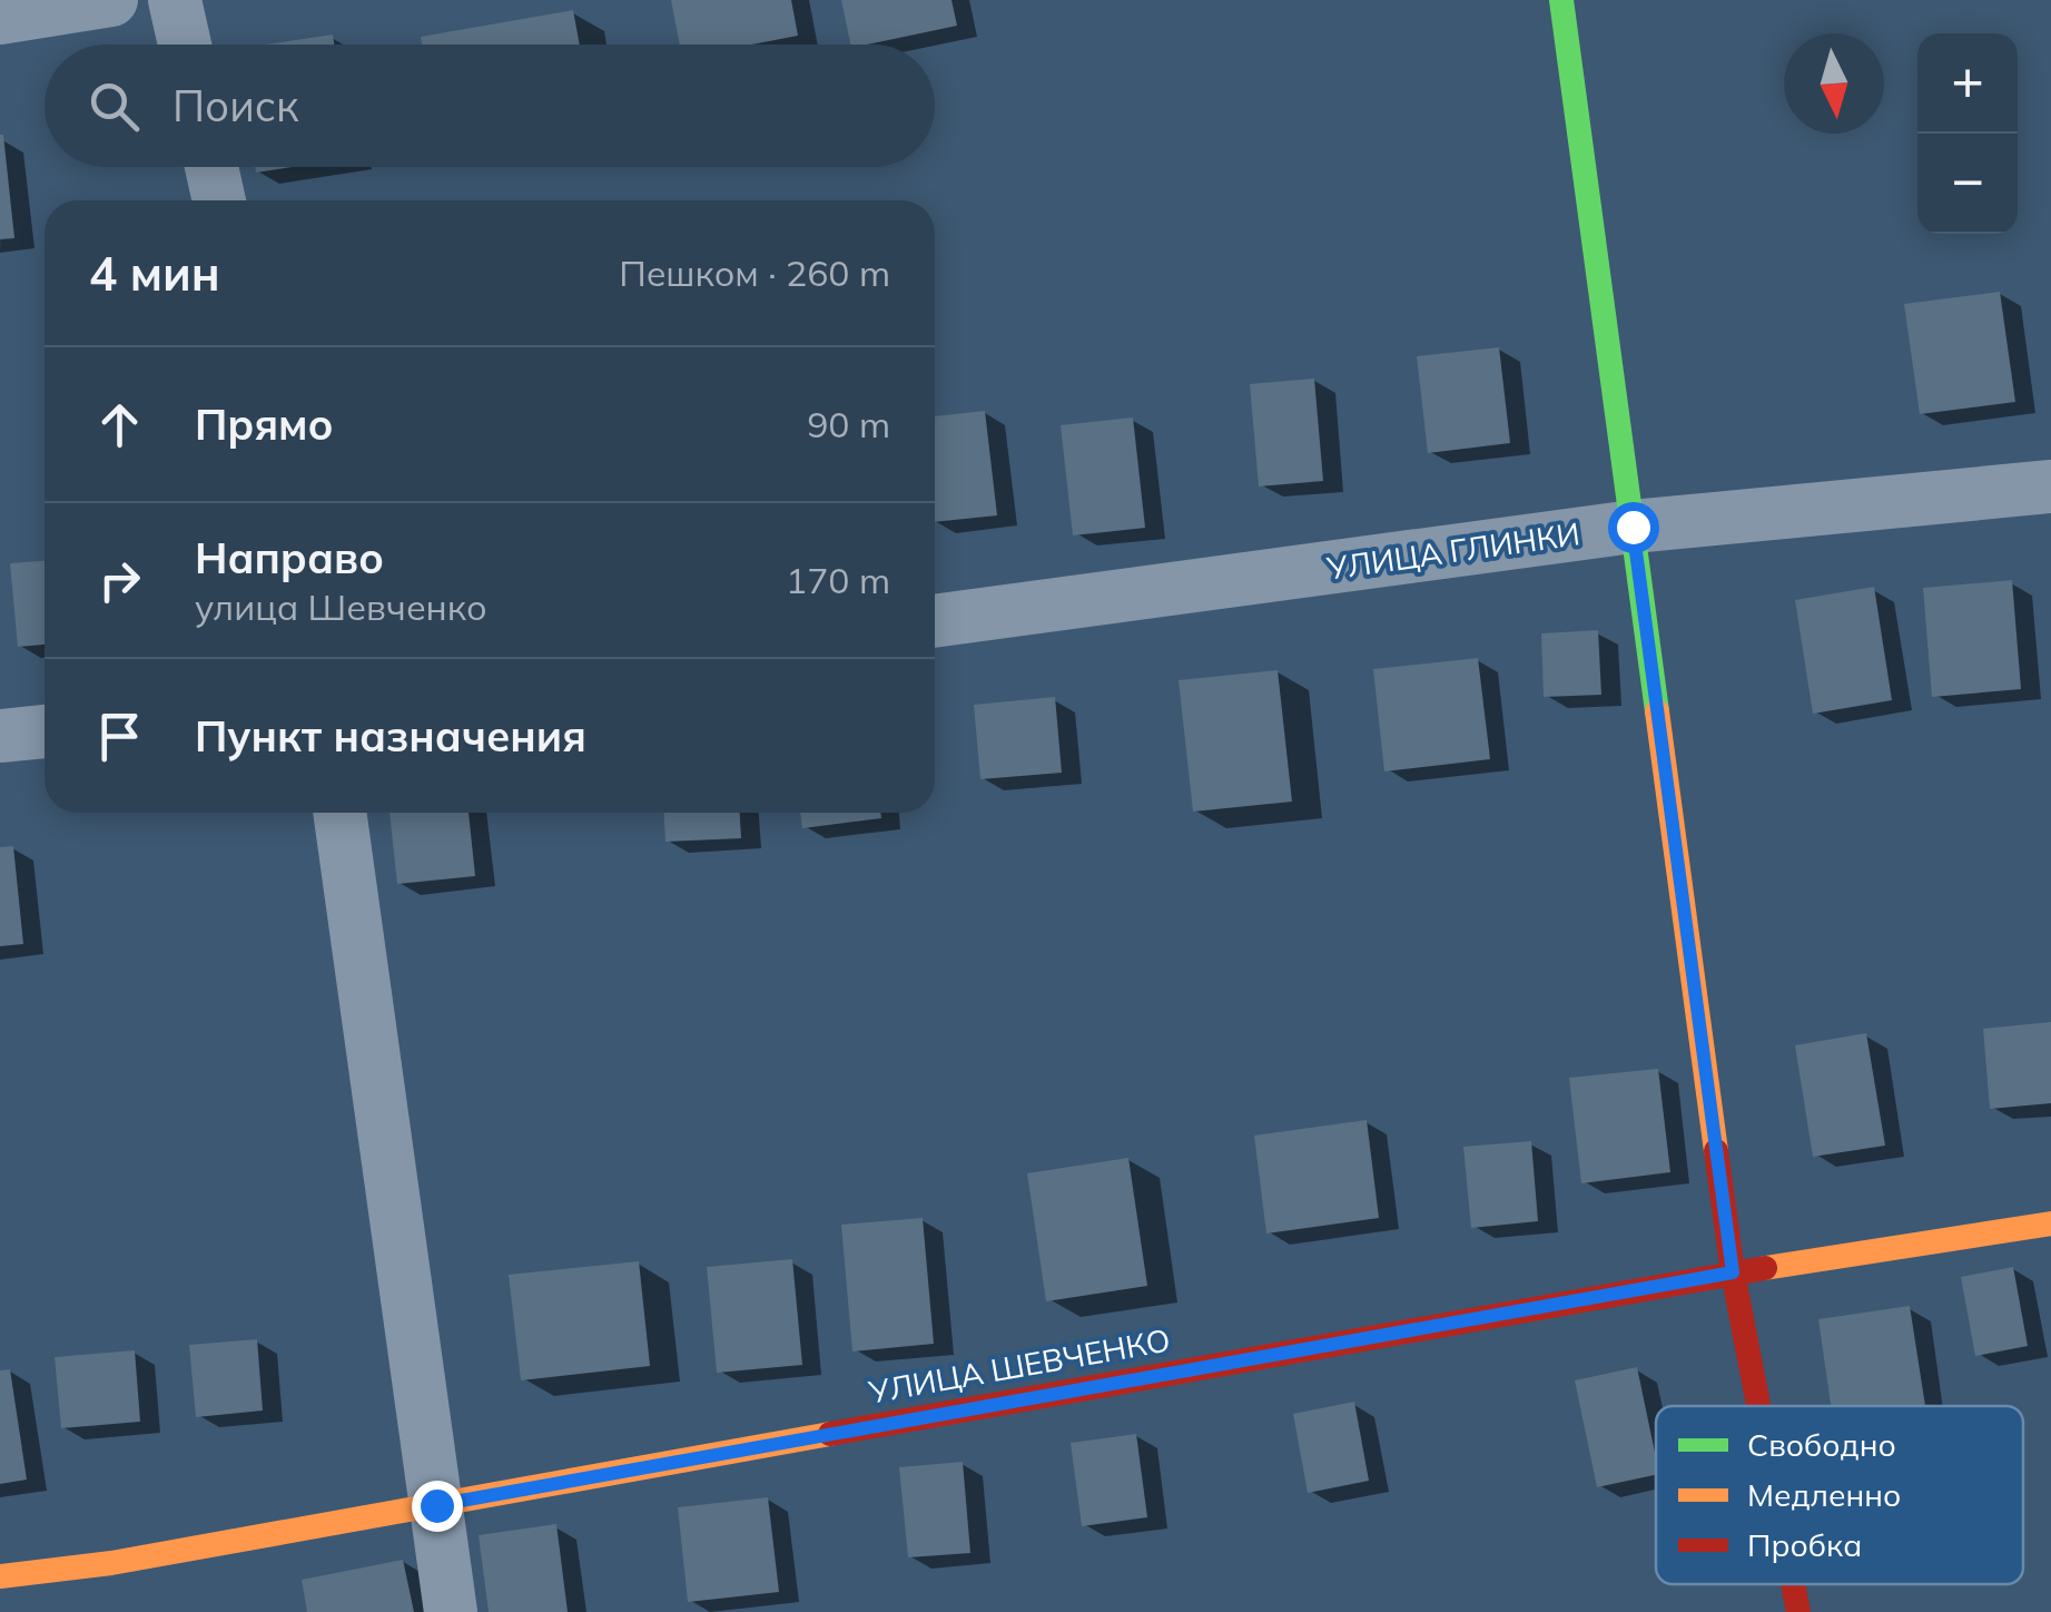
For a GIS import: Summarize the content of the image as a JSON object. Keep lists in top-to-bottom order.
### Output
{
  "streets": {
    "street": ["УЛИЦА ГЛИНКИ", "УЛИЦА ШЕВЧЕНКО"]
  },
  "legend": ["Свободно", "Медленно", "Пробка"],
  "north": "bottom",
  "page": {
    "map_buttons": ["+", "−"],
    "search": "Поиск",
    "heading": ["4 мин", "Пешком · 260 m"],
    "list": [
      ["Прямо", "90 m"],
      ["Направо", "улица Шевченко", "170 m"],
      "Пункт назначения"
    ]
  }
}
